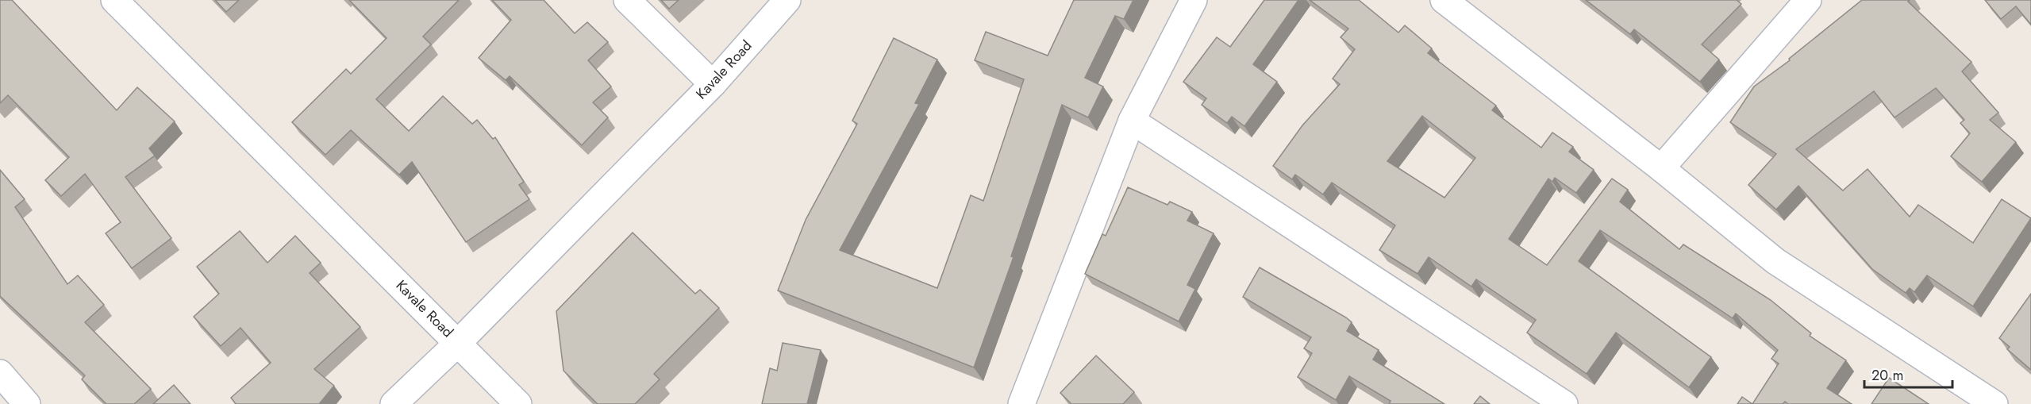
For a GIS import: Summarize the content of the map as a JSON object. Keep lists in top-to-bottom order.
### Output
{
  "streets": {
    "street": ["Kavale Road"]
  },
  "scale_bar": "20 m"
}
